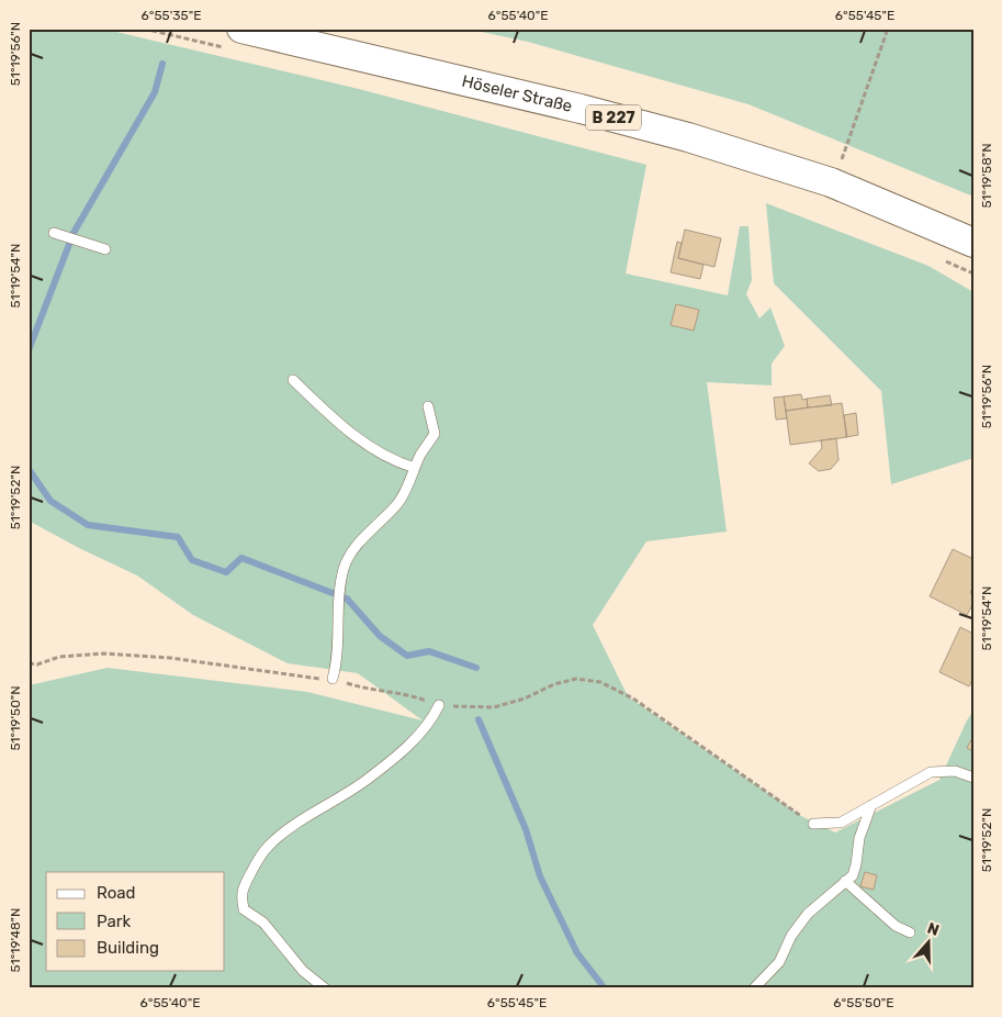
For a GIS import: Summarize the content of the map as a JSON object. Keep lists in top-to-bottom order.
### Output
{
  "streets": {
    "main road": ["Höseler Straße", "B 227"]
  },
  "legend": ["Road", "Park", "Building"],
  "north": "top",
  "coordinates": [
    "6°55'35\"E",
    "6°55'40\"E",
    "6°55'45\"E",
    "51°19'56\"N",
    "51°19'58\"N",
    "51°19'54\"N",
    "51°19'52\"N",
    "51°19'50\"N",
    "51°19'48\"N",
    "6°55'50\"E"
  ]
}
